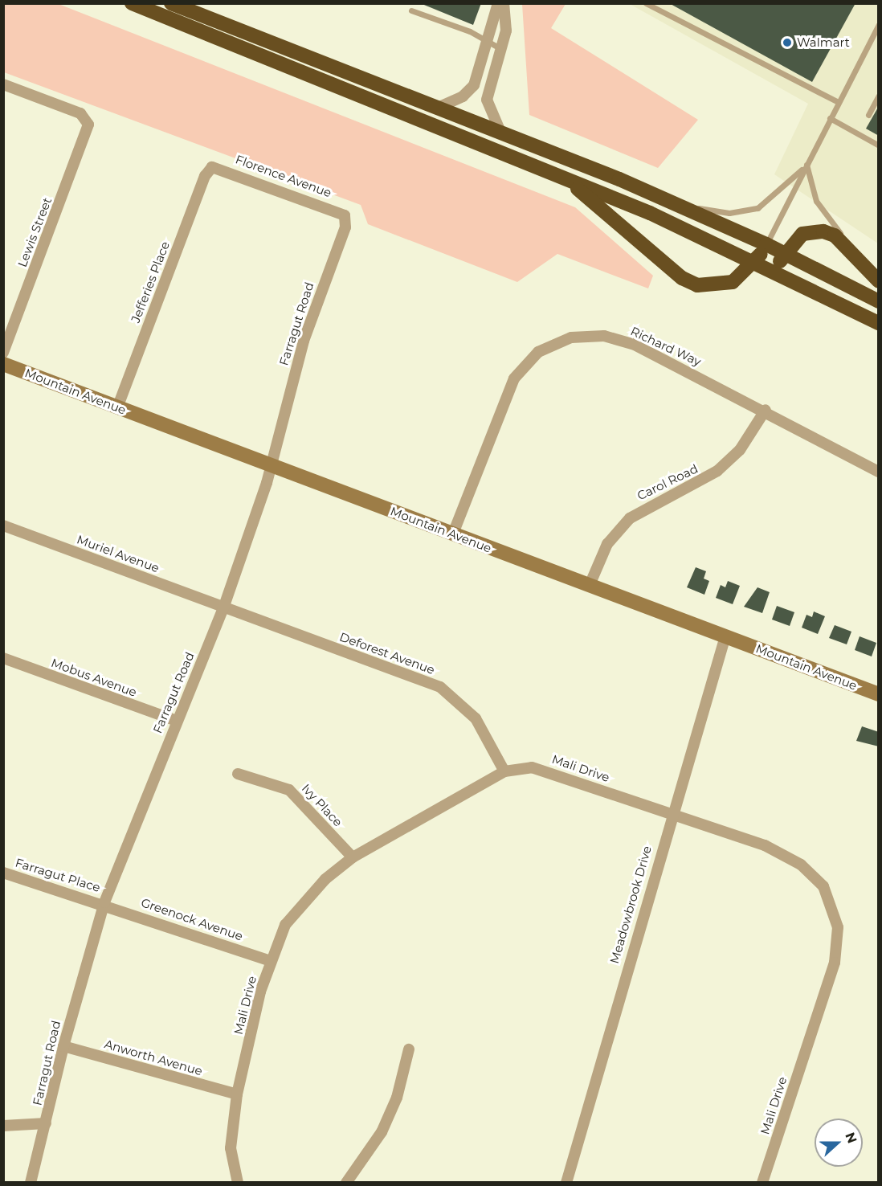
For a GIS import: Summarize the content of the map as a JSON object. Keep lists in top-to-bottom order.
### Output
{
  "streets": {
    "street": [
      "Florence Avenue",
      "Lewis Street",
      "Jefferies Place",
      "Farragut Road",
      "Richard Way",
      "Mountain Avenue",
      "Carol Road",
      "Muriel Avenue",
      "Deforest Avenue",
      "Mobus Avenue",
      "Mali Drive",
      "Ivy Place",
      "Farragut Place",
      "Meadowbrook Drive",
      "Greenock Avenue",
      "Anworth Avenue"
    ]
  },
  "crossings": [
    ["Florence Avenue", "Jefferies Place"],
    ["Florence Avenue", "Farragut Road"],
    ["Jefferies Place", "Mountain Avenue"],
    ["Farragut Road", "Mountain Avenue"],
    ["Farragut Road", "Muriel Avenue"],
    ["Farragut Road", "Deforest Avenue"],
    ["Farragut Road", "Mobus Avenue"],
    ["Farragut Road", "Farragut Place"],
    ["Farragut Road", "Greenock Avenue"],
    ["Farragut Road", "Anworth Avenue"],
    ["Richard Way", "Mountain Avenue"],
    ["Richard Way", "Carol Road"],
    ["Mountain Avenue", "Carol Road"],
    ["Mountain Avenue", "Meadowbrook Drive"],
    ["Muriel Avenue", "Deforest Avenue"],
    ["Deforest Avenue", "Mali Drive"],
    ["Mali Drive", "Ivy Place"],
    ["Mali Drive", "Meadowbrook Drive"],
    ["Mali Drive", "Greenock Avenue"],
    ["Mali Drive", "Anworth Avenue"],
    ["Farragut Place", "Greenock Avenue"]
  ],
  "places": ["Walmart"],
  "north": "right"
}
